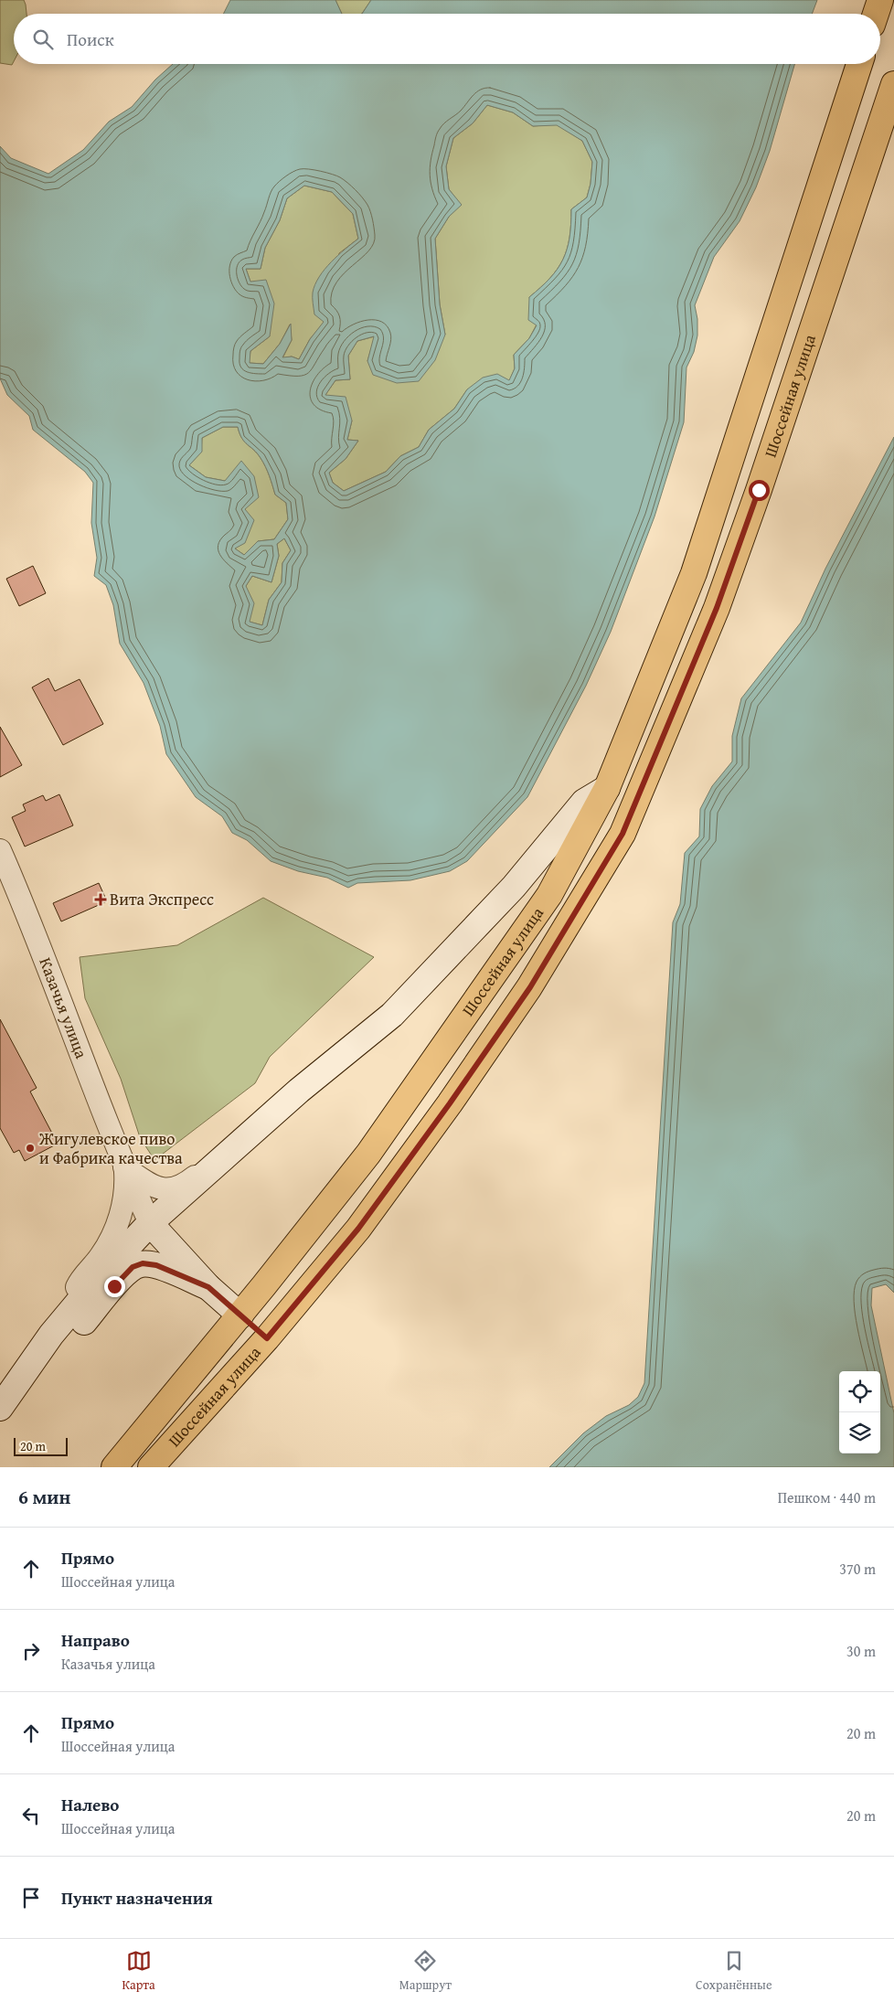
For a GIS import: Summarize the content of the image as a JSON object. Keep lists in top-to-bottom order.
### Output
{
  "streets": {
    "main road": ["Шоссейная улица", "Казачья улица"]
  },
  "crossings": [
    ["Шоссейная улица", "Казачья улица"]
  ],
  "places": {
    "health": ["Вита Экспресс"],
    "other": ["Жигулевское пиво и Фабрика качества"]
  },
  "scale_bar": "20 m",
  "page": {
    "search": "Поиск",
    "scale": "20 m",
    "heading": ["6 мин", "Пешком · 440 m"],
    "list": [
      ["Прямо", "Шоссейная улица", "370 m"],
      ["Направо", "Казачья улица", "30 m"],
      ["Прямо", "Шоссейная улица", "20 m"],
      ["Налево", "Шоссейная улица", "20 m"],
      "Пункт назначения"
    ],
    "nav": ["Карта", "Маршрут", "Сохранённые"]
  }
}
